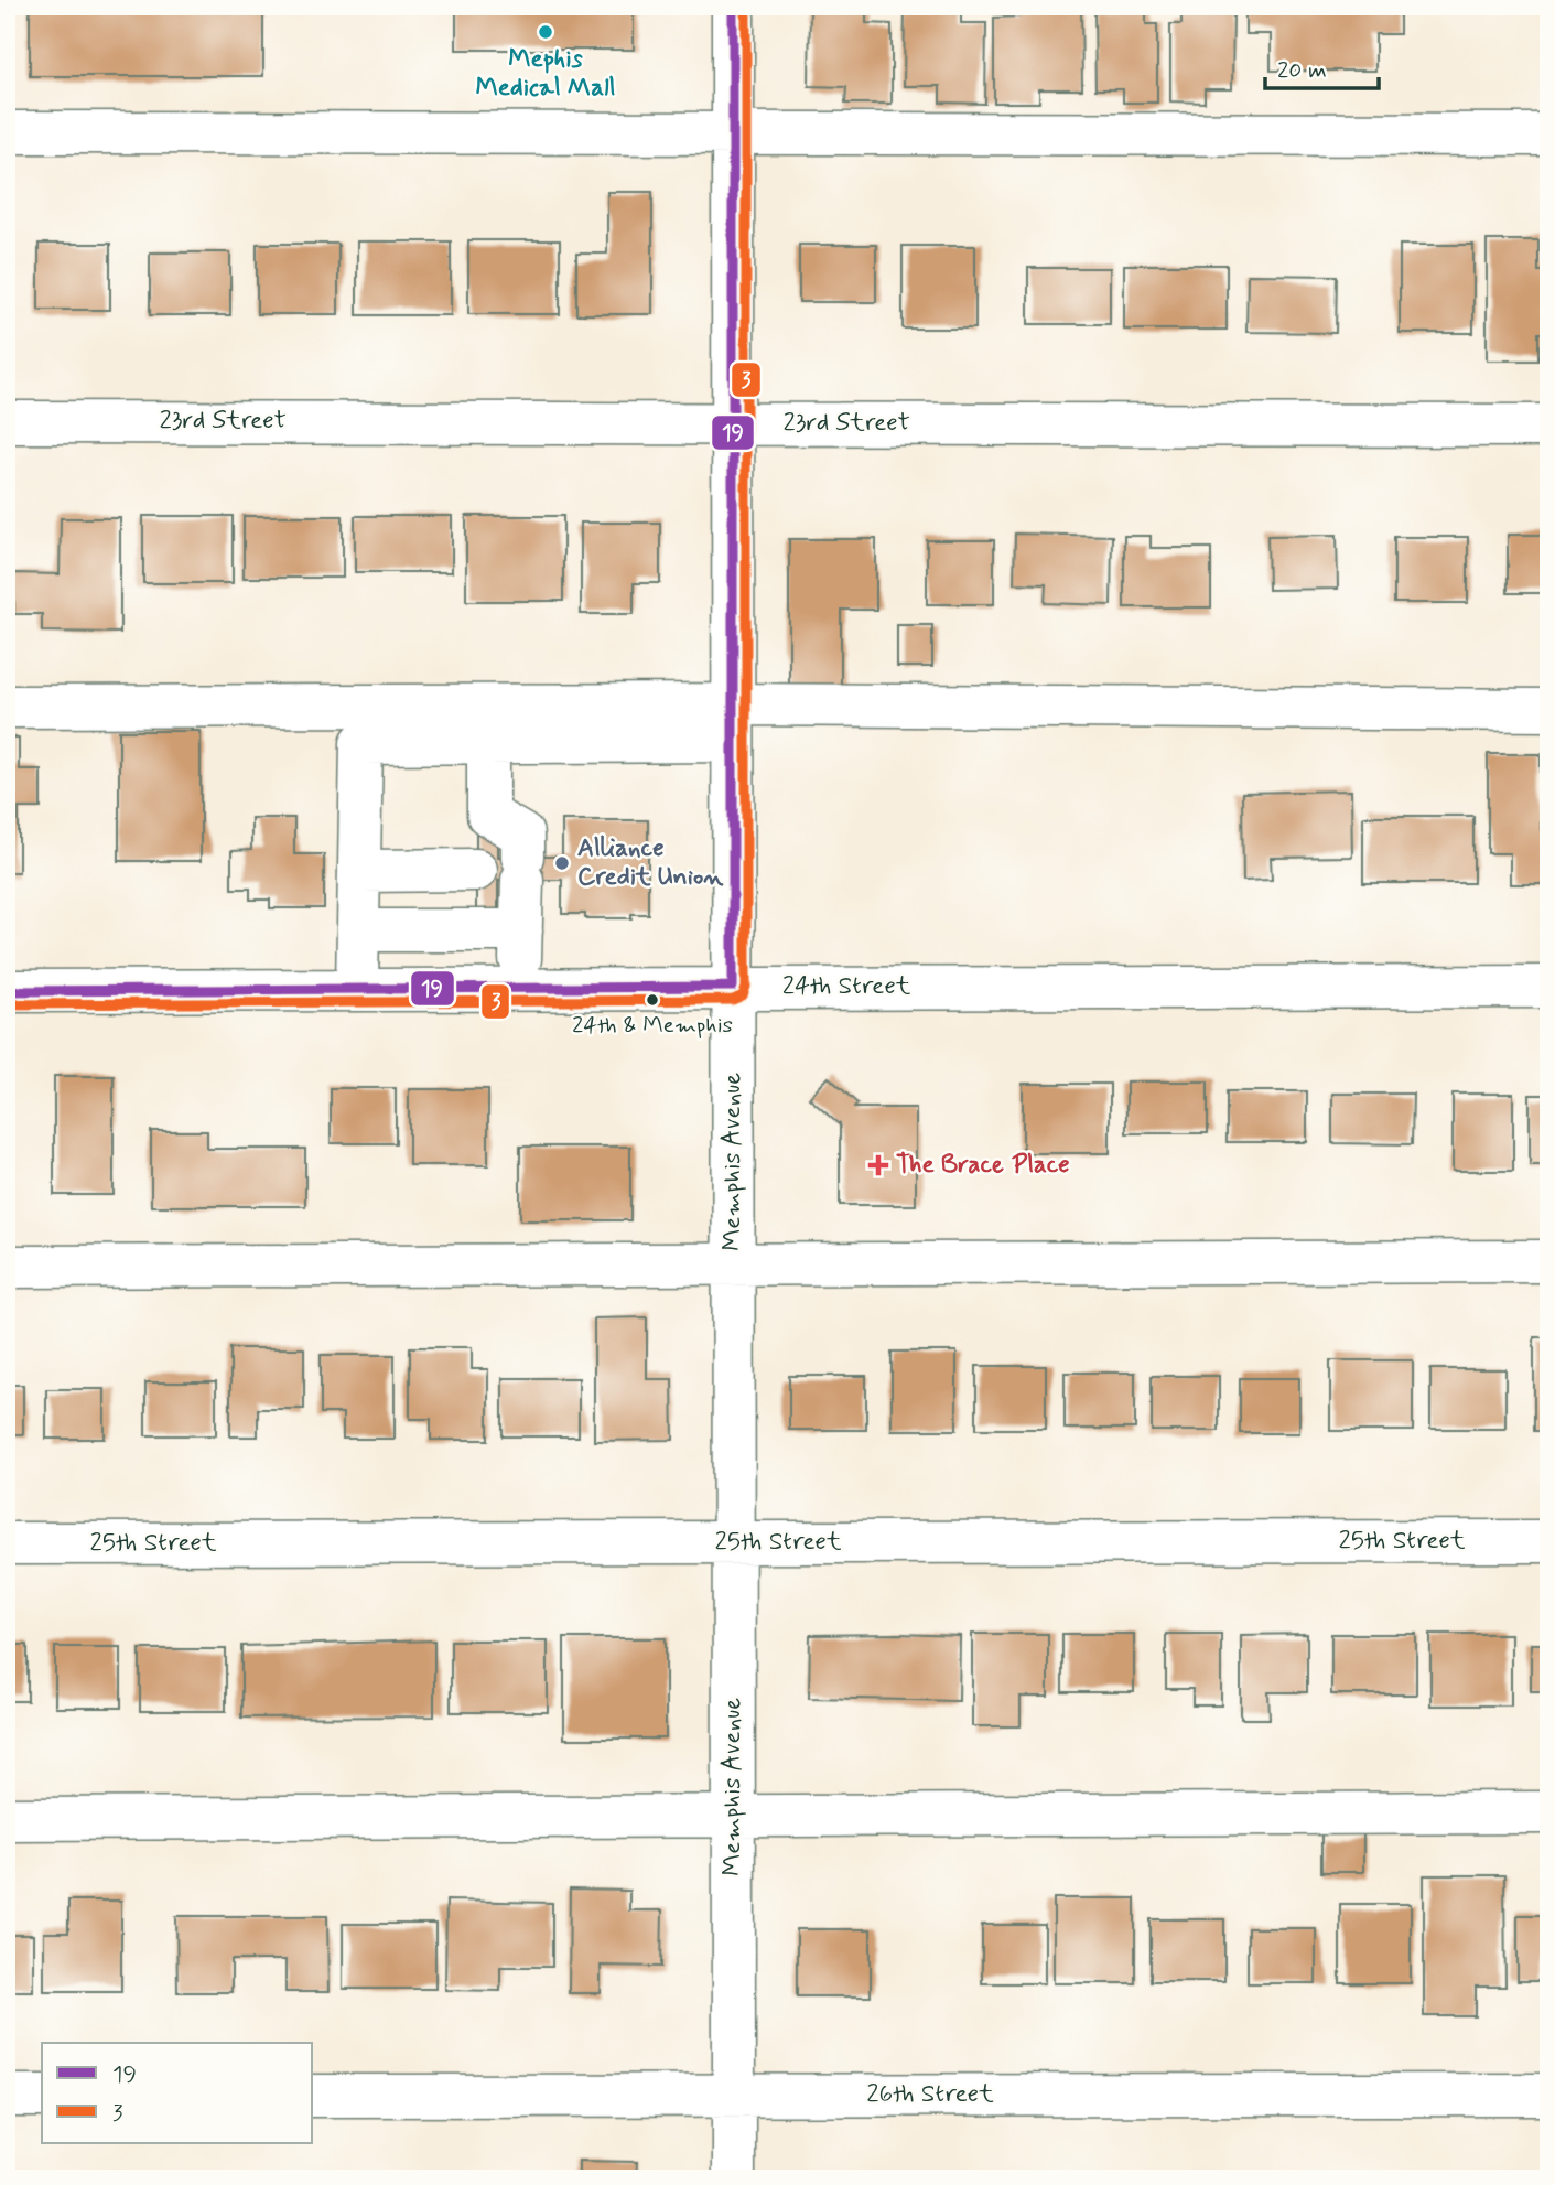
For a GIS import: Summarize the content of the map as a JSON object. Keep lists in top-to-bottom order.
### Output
{
  "streets": {
    "street": [
      "23rd Street",
      "24th Street",
      "Memphis Avenue",
      "25th Street",
      "26th Street"
    ]
  },
  "crossings": [
    ["23rd Street", "Memphis Avenue"],
    ["24th Street", "Memphis Avenue"],
    ["Memphis Avenue", "25th Street"],
    ["Memphis Avenue", "26th Street"]
  ],
  "places": {
    "other": ["Mephis Medical Mall", "Alliance Credit Union", "24th & Memphis"],
    "health": ["The Brace Place"]
  },
  "lines": ["transit line 19", "transit line 3"],
  "legend": ["19", "3"],
  "scale_bar": "20 m"
}
